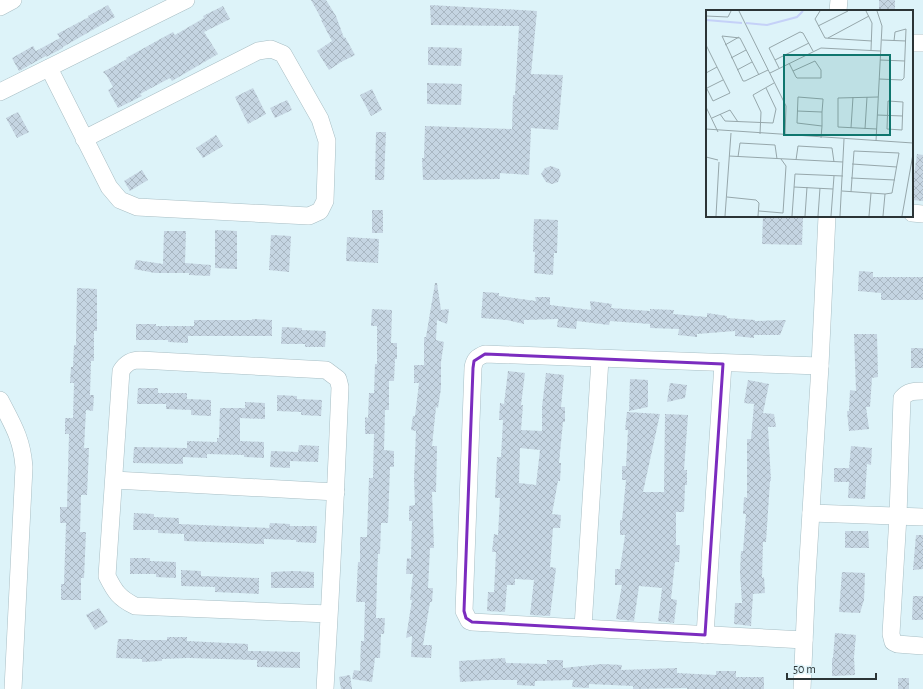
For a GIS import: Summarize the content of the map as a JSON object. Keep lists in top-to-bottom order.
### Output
{
  "scale_bar": "50 m"
}
